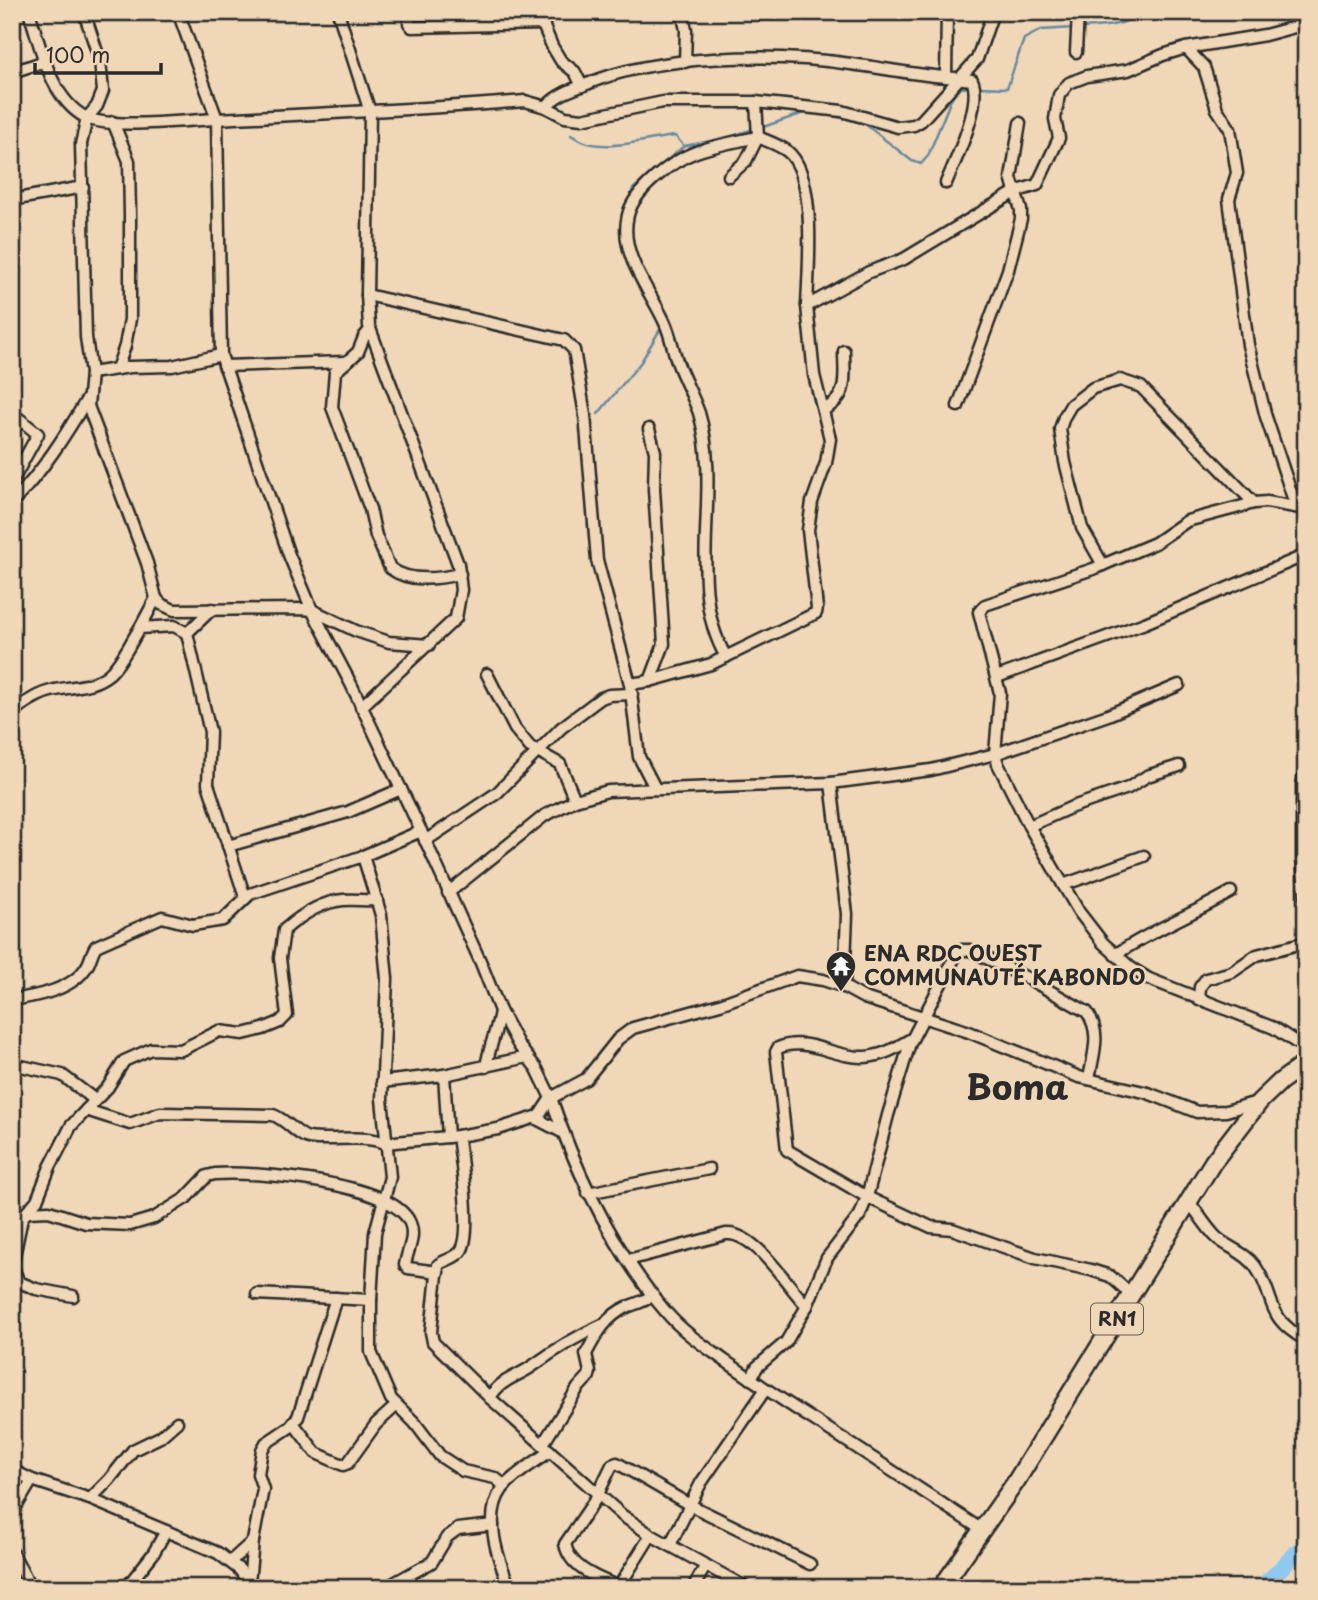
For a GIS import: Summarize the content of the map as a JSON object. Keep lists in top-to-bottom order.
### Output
{
  "streets": {
    "highway": ["RN1"]
  },
  "districts": ["Boma"],
  "places": {
    "temple": ["ENA RDC OUEST COMMUNAUTÉ KABONDO"]
  },
  "scale_bar": "100 m"
}
